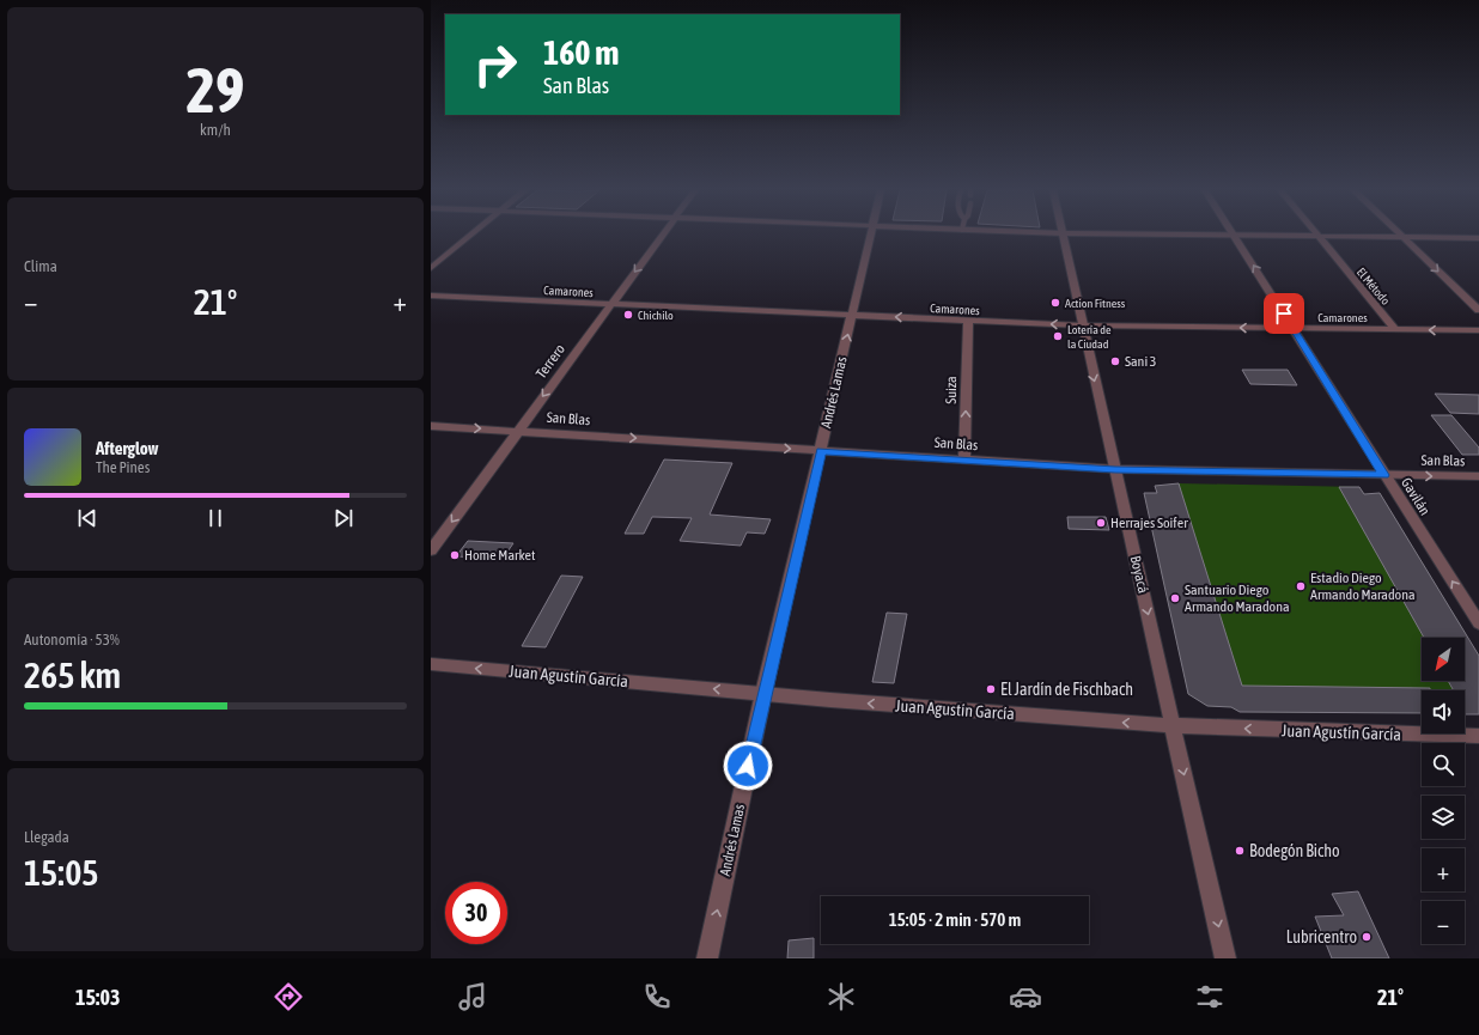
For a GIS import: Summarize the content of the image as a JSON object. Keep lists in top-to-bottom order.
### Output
{
  "streets": {
    "street": [
      "El Método",
      "Camarones",
      "Terrero",
      "Suiza",
      "Andrés Lamas",
      "San Blas",
      "Gavilán",
      "Boyacá",
      "Juan Agustín García"
    ]
  },
  "crossings": [
    ["El Método", "Camarones"],
    ["Camarones", "Terrero"],
    ["Camarones", "Suiza"],
    ["Camarones", "Andrés Lamas"],
    ["Camarones", "Gavilán"],
    ["Camarones", "Boyacá"],
    ["Terrero", "San Blas"],
    ["Suiza", "San Blas"],
    ["Andrés Lamas", "San Blas"],
    ["Andrés Lamas", "Juan Agustín García"],
    ["San Blas", "Gavilán"],
    ["San Blas", "Boyacá"],
    ["Boyacá", "Juan Agustín García"]
  ],
  "one_way": [
    "Terrero",
    "Suiza",
    "Andrés Lamas",
    "San Blas",
    "Gavilán",
    "Boyacá",
    "Juan Agustín García"
  ],
  "places": [
    "Action Fitness",
    "Chichilo",
    "Lotería de la Ciudad",
    "Sani 3",
    "Herrajes Soifer",
    "Home Market",
    "Estadio Diego Armando Maradona",
    "Santuario Diego Armando Maradona",
    "El Jardín de Fischbach",
    "Bodegón Bicho",
    "Lubricentro"
  ],
  "north": "bottom left",
  "page": {
    "tile": [
      ["29", "km/h"],
      "Clima",
      ["Autonomía · 53%", "265 km"],
      ["Llegada", "15:05"]
    ],
    "turn": ["160 m", "San Blas"],
    "heat": ["−", "21°", "+"],
    "song": ["Afterglow", "The Pines"],
    "map_buttons": ["+", "−"],
    "limit": "30",
    "trip": "15:05 · 2 min · 570 m",
    "tabs": ["15:03", "21°"]
  }
}
